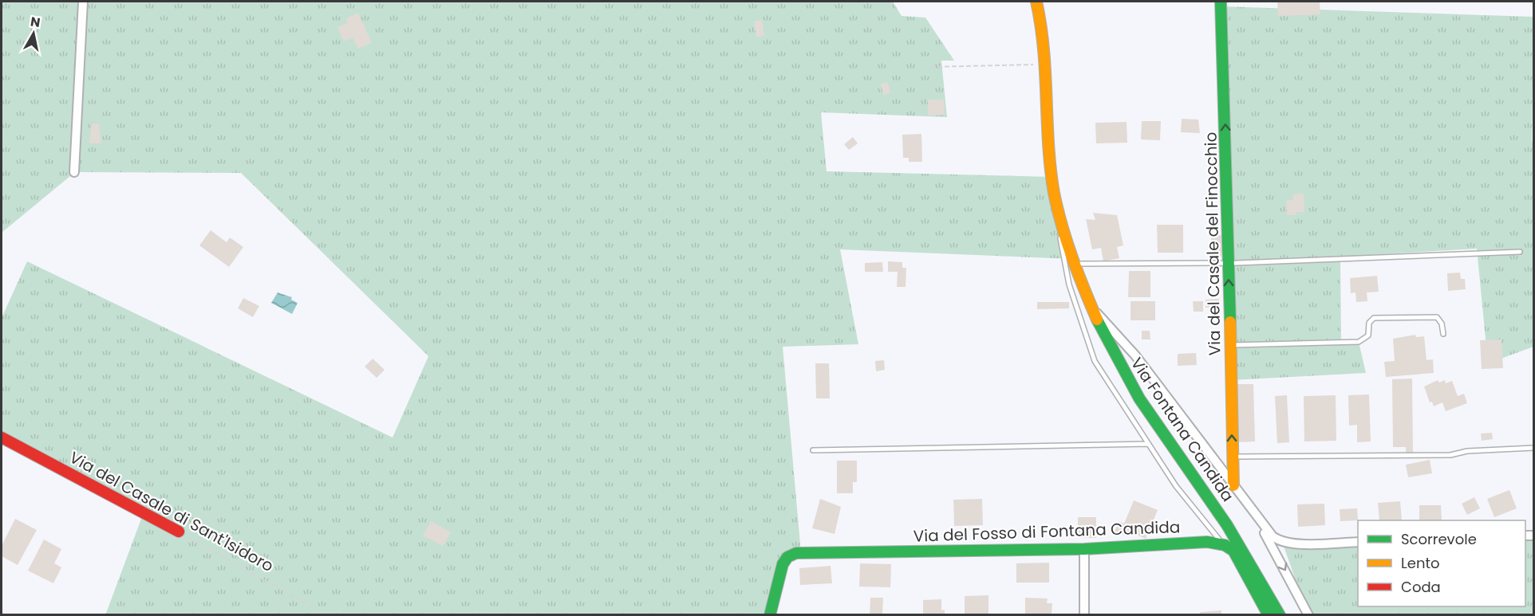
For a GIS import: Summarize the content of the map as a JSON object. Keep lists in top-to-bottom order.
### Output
{
  "streets": {
    "street": [
      "Via del Casale del Finocchio",
      "Via Fontana Candida",
      "Via del Casale di Sant'Isidoro",
      "Via del Fosso di Fontana Candida"
    ]
  },
  "one_way": ["Via del Casale del Finocchio"],
  "legend": ["Scorrevole", "Lento", "Coda"],
  "north": "top"
}
